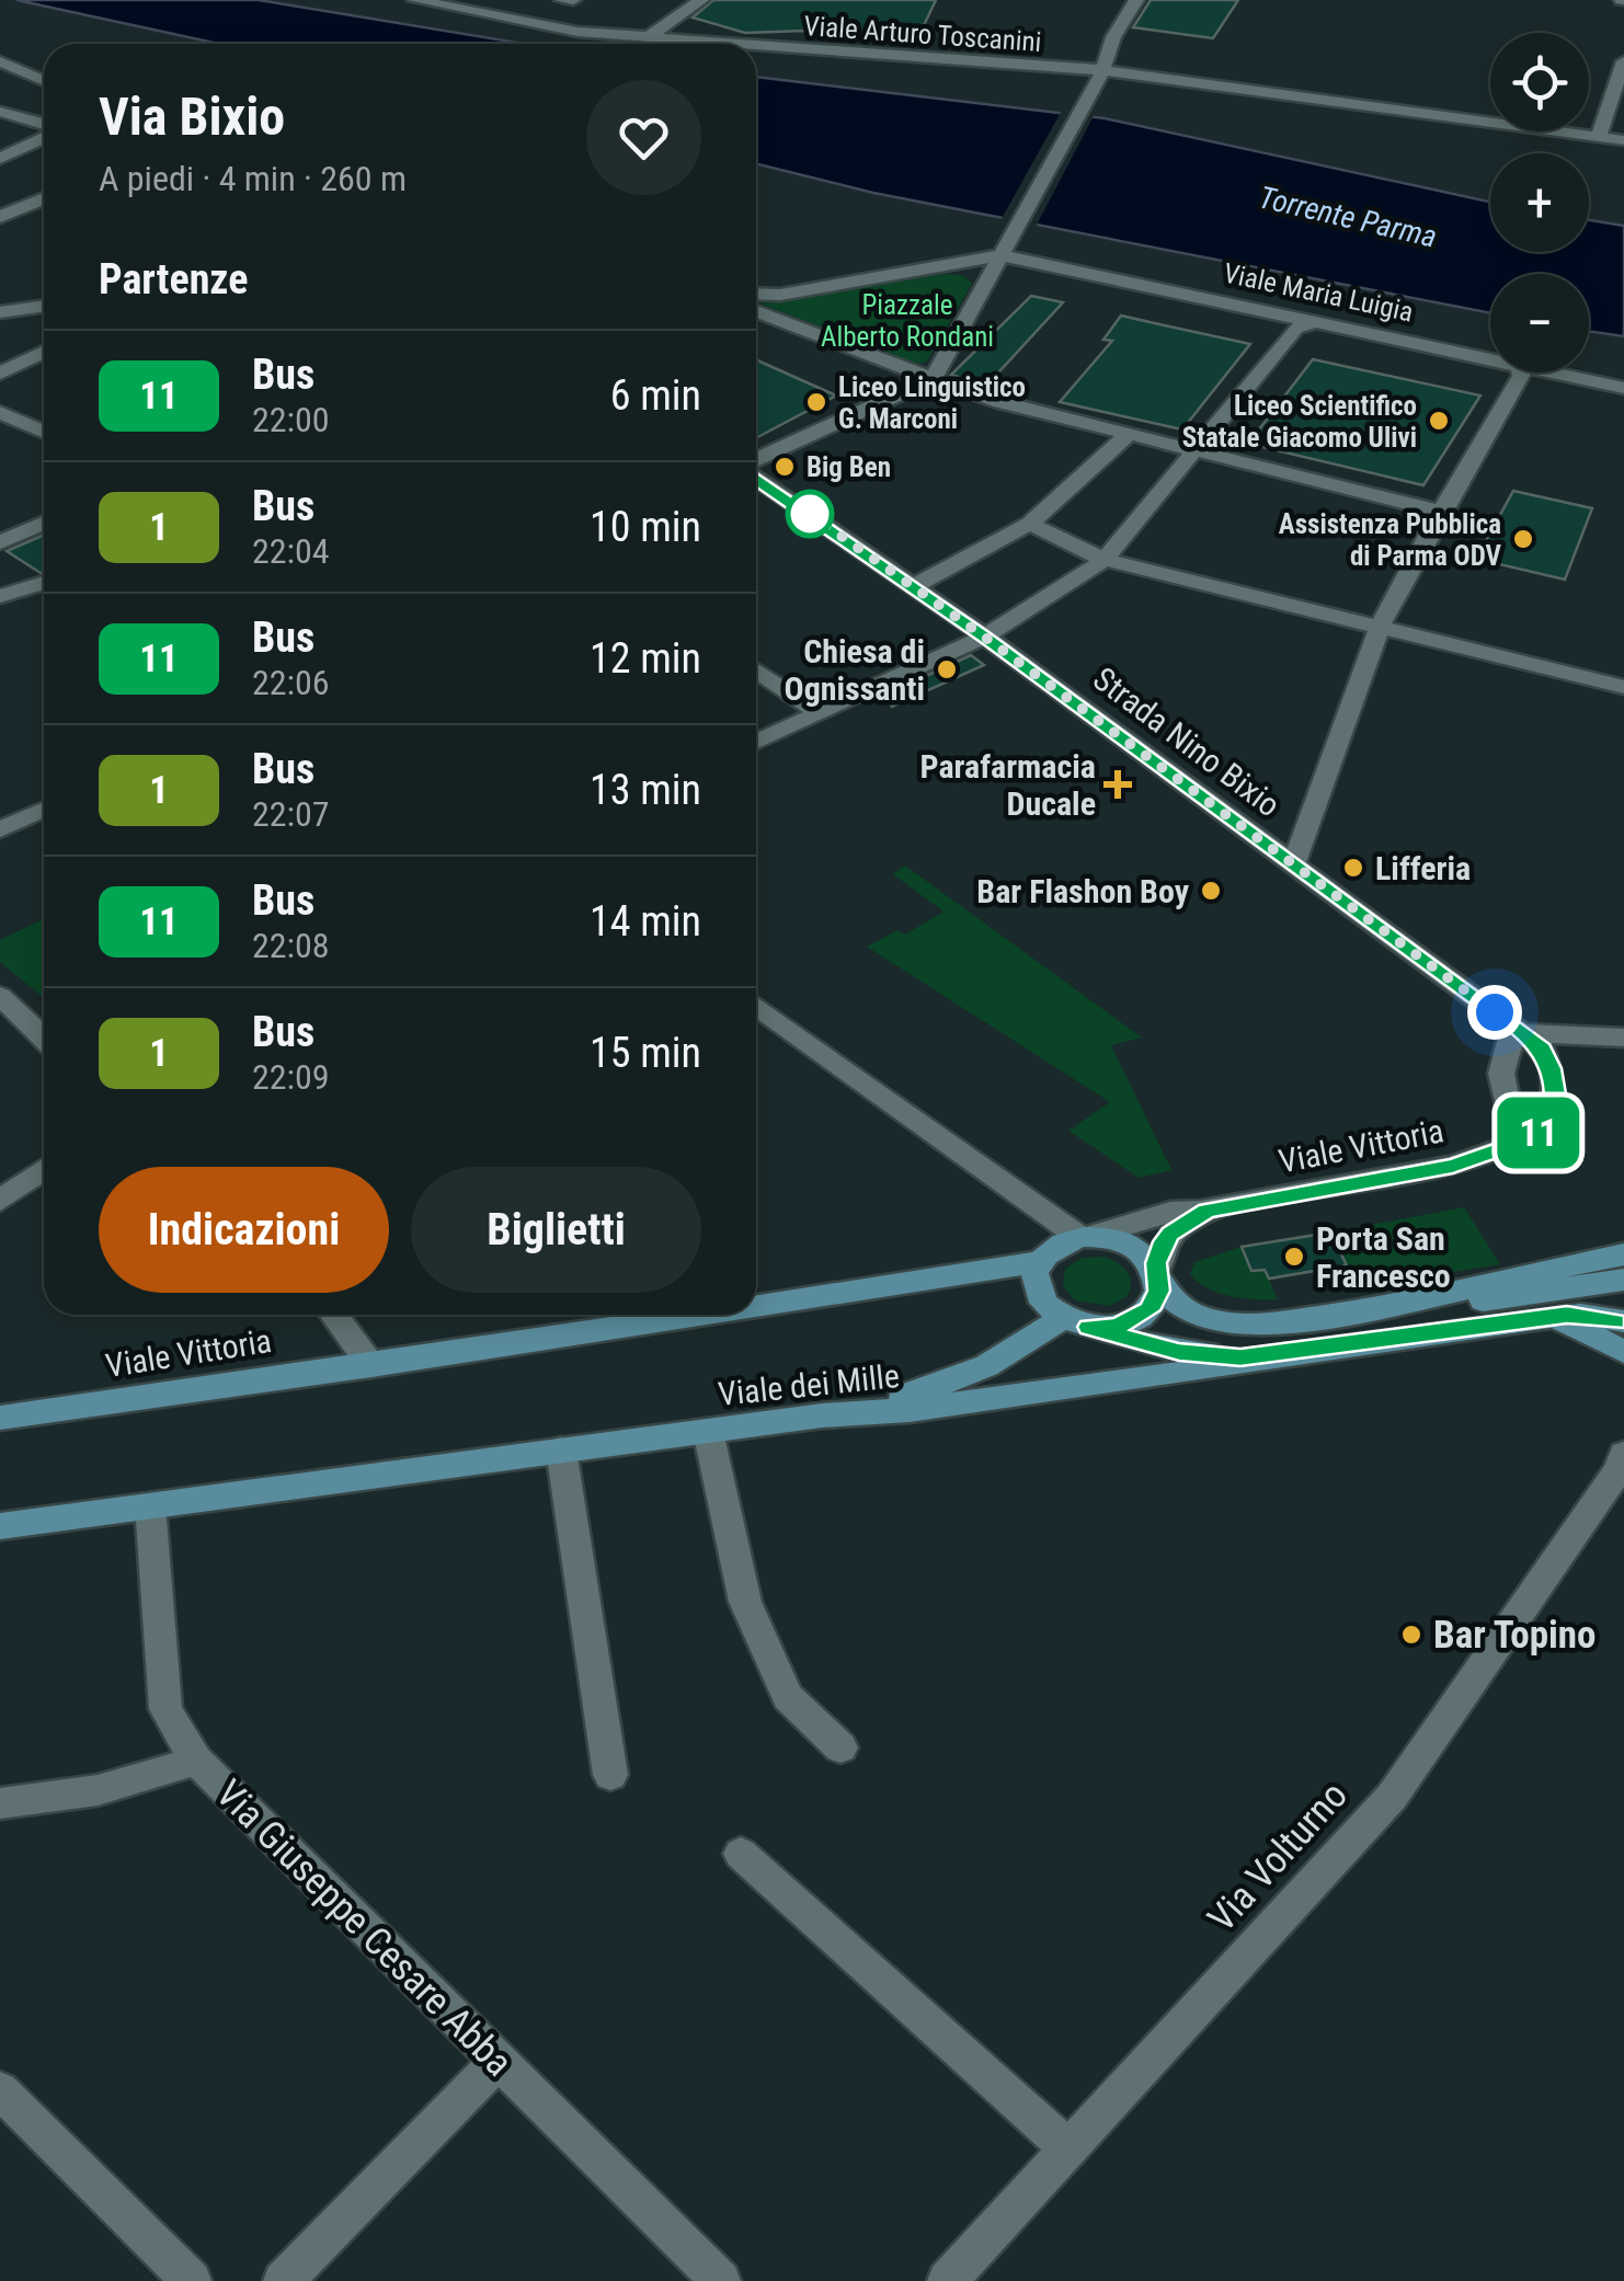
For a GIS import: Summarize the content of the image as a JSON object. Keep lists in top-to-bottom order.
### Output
{
  "streets": {
    "main road": ["Viale Vittoria", "Viale dei Mille"],
    "street": [
      "Viale Arturo Toscanini",
      "Viale Maria Luigia",
      "Strada Nino Bixio",
      "Via Volturno",
      "Via Giuseppe Cesare Abba"
    ]
  },
  "crossings": [
    ["Strada Nino Bixio", "Viale Vittoria"],
    ["Viale dei Mille", "Via Giuseppe Cesare Abba"]
  ],
  "water": ["Torrente Parma"],
  "parks": ["Piazzale Alberto Rondani"],
  "places": {
    "other": [
      "Liceo Linguistico G. Marconi",
      "Liceo Scientifico Statale Giacomo Ulivi",
      "Big Ben",
      "Assistenza Pubblica di Parma ODV",
      "Chiesa di Ognissanti",
      "Lifferia",
      "Bar Flashon Boy",
      "Porta San Francesco",
      "Bar Topino"
    ],
    "health": ["Parafarmacia Ducale"]
  },
  "lines": ["bus line 11"],
  "page": {
    "on_map": "11",
    "map_buttons": ["+", "−"],
    "heading": [
      ["Via Bixio", "A piedi · 4 min · 260 m"],
      "Partenze"
    ],
    "list": [
      {
        "mark": "11",
        "name": "Bus",
        "note": "22:00",
        "value": "6 min"
      },
      {
        "mark": "1",
        "name": "Bus",
        "note": "22:04",
        "value": "10 min"
      },
      {
        "mark": "11",
        "name": "Bus",
        "note": "22:06",
        "value": "12 min"
      },
      {
        "mark": "1",
        "name": "Bus",
        "note": "22:07",
        "value": "13 min"
      },
      {
        "mark": "11",
        "name": "Bus",
        "note": "22:08",
        "value": "14 min"
      },
      {
        "mark": "1",
        "name": "Bus",
        "note": "22:09",
        "value": "15 min"
      }
    ],
    "buttons": ["Indicazioni", "Biglietti"]
  }
}
